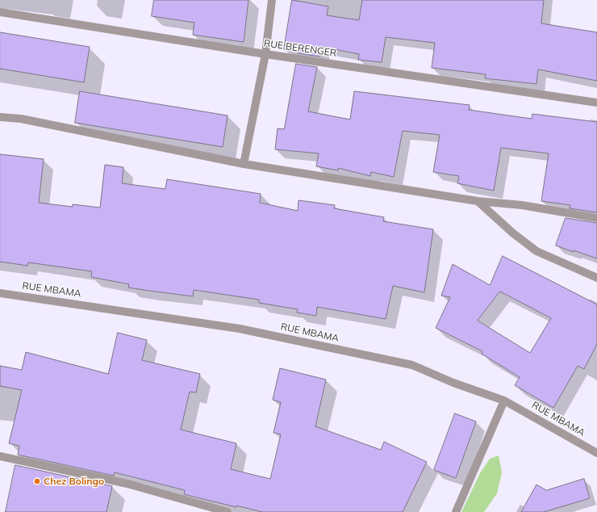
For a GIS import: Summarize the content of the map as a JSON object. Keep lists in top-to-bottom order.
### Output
{
  "streets": {
    "street": ["RUE BERENGER", "RUE MBAMA"]
  },
  "places": ["Chez Bolingo"]
}
